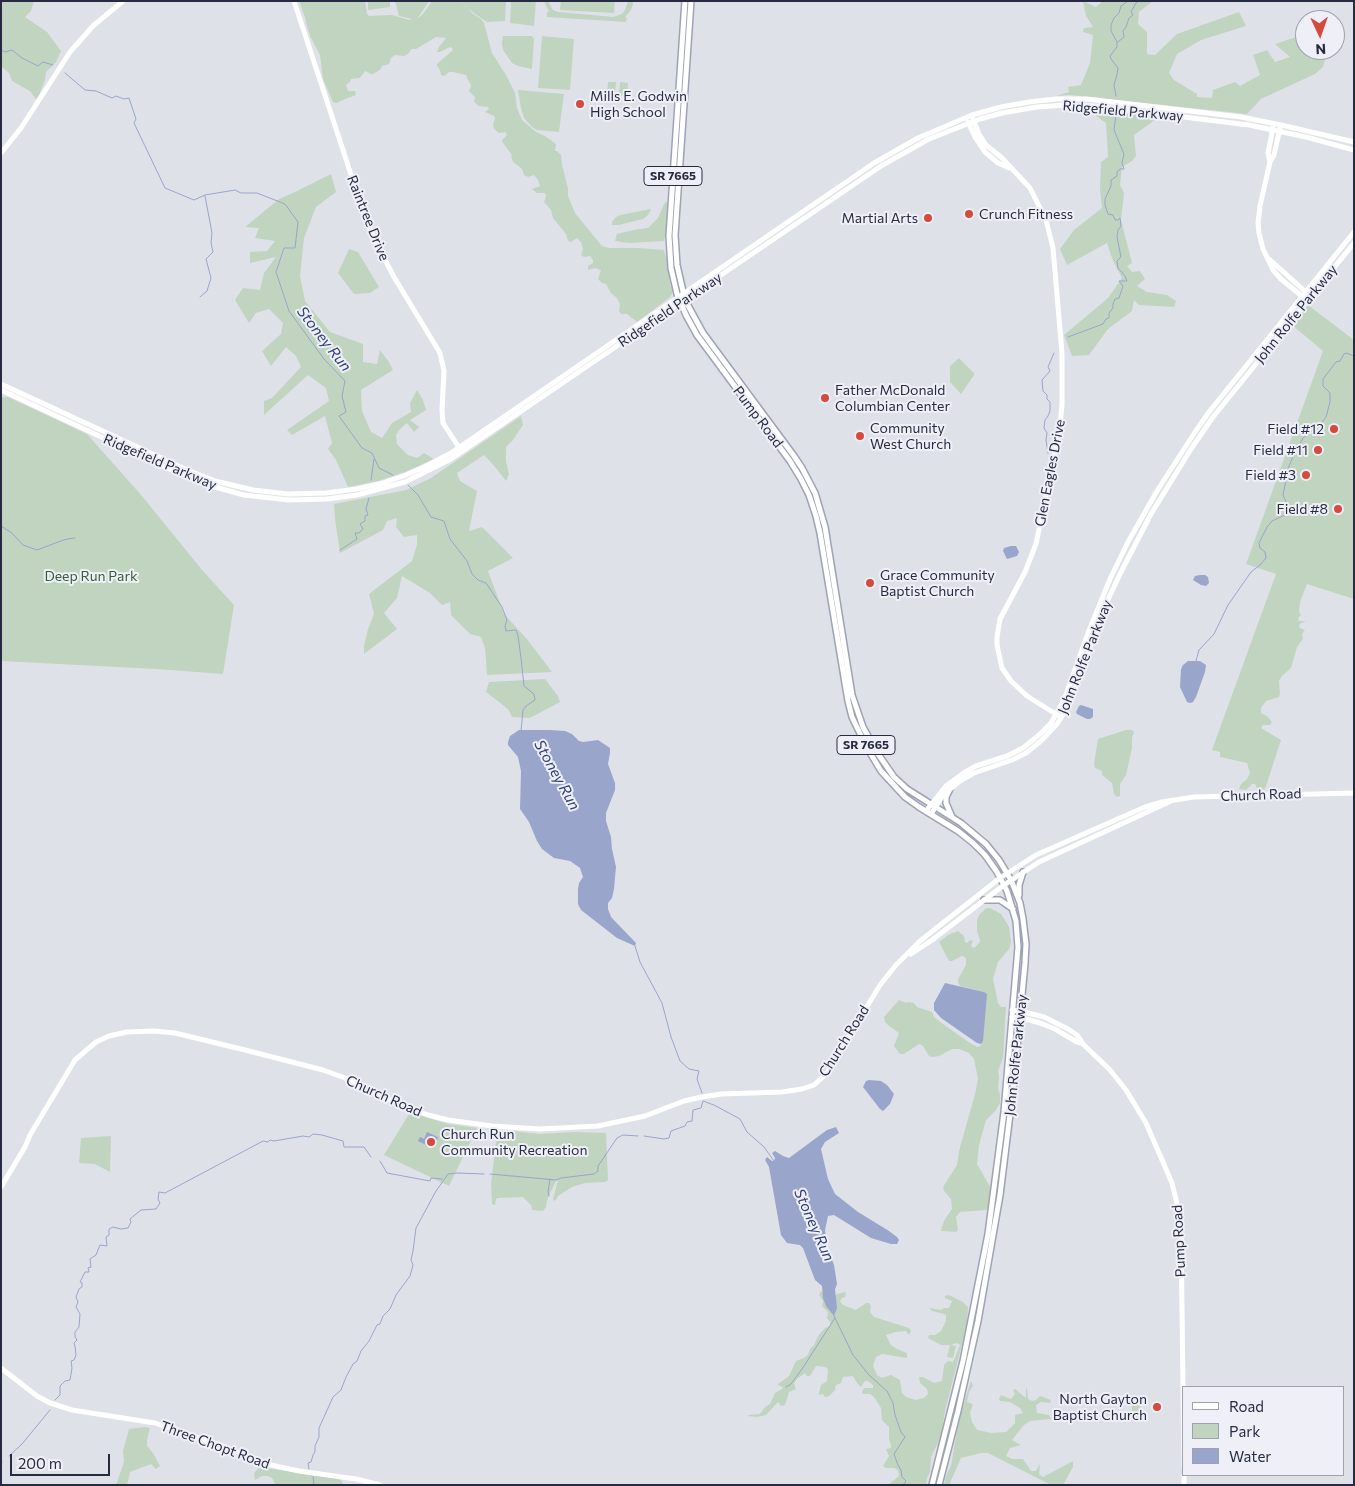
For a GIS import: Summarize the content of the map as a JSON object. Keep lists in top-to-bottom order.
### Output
{
  "streets": {
    "main road": [
      "Ridgefield Parkway",
      "SR 7665",
      "Raintree Drive",
      "John Rolfe Parkway",
      "Pump Road",
      "Glen Eagles Drive",
      "Church Road",
      "Three Chopt Road"
    ]
  },
  "crossings": [
    ["Ridgefield Parkway", "Raintree Drive"],
    ["Ridgefield Parkway", "Pump Road"],
    ["Ridgefield Parkway", "Glen Eagles Drive"],
    ["John Rolfe Parkway", "Pump Road"],
    ["John Rolfe Parkway", "Glen Eagles Drive"],
    ["John Rolfe Parkway", "Church Road"]
  ],
  "water": ["Stoney Run"],
  "parks": ["Deep Run Park"],
  "places": [
    "Mills E. Godwin High School",
    "Crunch Fitness",
    "Martial Arts",
    "Father McDonald Columbian Center",
    "Field #12",
    "Community West Church",
    "Field #11",
    "Field #3",
    "Field #8",
    "Grace Community Baptist Church",
    "Church Run Community Recreation",
    "North Gayton Baptist Church"
  ],
  "legend": ["Road", "Park", "Water"],
  "scale_bar": "200 m",
  "north": "bottom"
}
